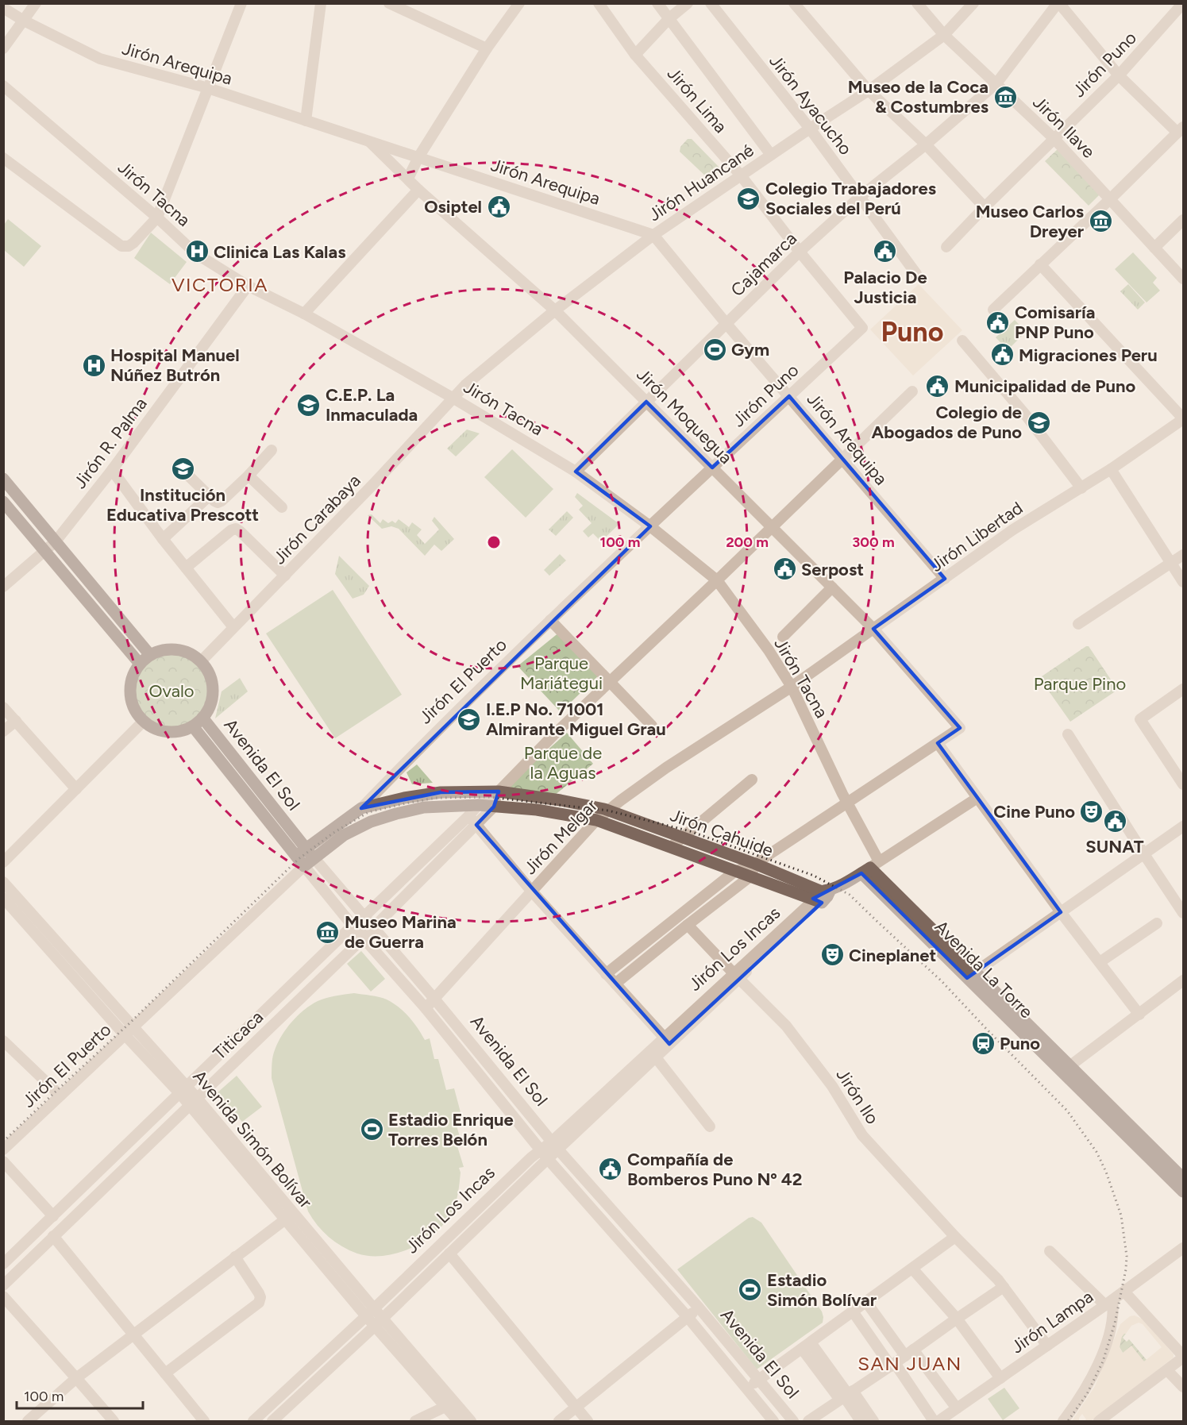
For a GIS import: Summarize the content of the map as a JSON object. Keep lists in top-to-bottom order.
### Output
{
  "streets": {
    "main road": [
      "Jirón El Puerto",
      "Avenida El Sol",
      "Jirón Cahuide",
      "Avenida La Torre"
    ],
    "street": [
      "Jirón Arequipa",
      "Jirón Puno",
      "Jirón Lima",
      "Jirón Ayacucho",
      "Jirón Ilave",
      "Jirón Huancané",
      "Jirón Tacna",
      "Cajamarca",
      "Jirón Moquegua",
      "Jirón R. Palma",
      "Jirón Carabaya",
      "Jirón Libertad",
      "Jirón Melgar",
      "Jirón Los Incas",
      "Titicaca",
      "Jirón Ilo",
      "Avenida Simón Bolívar",
      "Jirón Lampa"
    ]
  },
  "crossings": [
    ["Jirón Arequipa", "Jirón Puno"],
    ["Jirón Arequipa", "Jirón Huancané"],
    ["Jirón Arequipa", "Cajamarca"],
    ["Jirón Arequipa", "Jirón Moquegua"],
    ["Jirón Arequipa", "Jirón Libertad"],
    ["Jirón Puno", "Jirón Lima"],
    ["Jirón Puno", "Jirón Ilave"],
    ["Jirón Puno", "Jirón Tacna"],
    ["Jirón Puno", "Jirón Moquegua"],
    ["Jirón Puno", "Jirón El Puerto"],
    ["Jirón Lima", "Jirón Huancané"],
    ["Jirón Lima", "Cajamarca"],
    ["Jirón Ayacucho", "Jirón Huancané"],
    ["Jirón Ayacucho", "Cajamarca"],
    ["Jirón Ilave", "Jirón Huancané"],
    ["Jirón Ilave", "Cajamarca"],
    ["Jirón Huancané", "Jirón Tacna"],
    ["Jirón Huancané", "Jirón Moquegua"],
    ["Jirón Huancané", "Jirón Carabaya"],
    ["Jirón Tacna", "Cajamarca"],
    ["Jirón Tacna", "Jirón R. Palma"],
    ["Jirón Tacna", "Jirón Carabaya"],
    ["Jirón Tacna", "Jirón Libertad"],
    ["Jirón Tacna", "Jirón El Puerto"],
    ["Jirón Tacna", "Jirón Melgar"],
    ["Jirón Tacna", "Avenida La Torre"],
    ["Cajamarca", "Jirón Moquegua"],
    ["Jirón Moquegua", "Jirón Libertad"],
    ["Jirón Carabaya", "Avenida El Sol"],
    ["Jirón Libertad", "Jirón Melgar"],
    ["Jirón El Puerto", "Avenida El Sol"],
    ["Jirón El Puerto", "Jirón Cahuide"],
    ["Jirón El Puerto", "Avenida Simón Bolívar"],
    ["Avenida El Sol", "Jirón Melgar"],
    ["Avenida El Sol", "Jirón Los Incas"],
    ["Avenida El Sol", "Titicaca"],
    ["Jirón Cahuide", "Jirón Melgar"],
    ["Jirón Cahuide", "Jirón Los Incas"],
    ["Jirón Cahuide", "Titicaca"],
    ["Jirón Los Incas", "Jirón Ilo"],
    ["Jirón Los Incas", "Avenida Simón Bolívar"],
    ["Titicaca", "Avenida Simón Bolívar"],
    ["Jirón Ilo", "Jirón Lampa"]
  ],
  "districts": ["VICTORIA", "Puno", "SAN JUAN"],
  "parks": [
    "Parque Mariátegui",
    "Parque Pino",
    "Ovalo",
    "Parque de la Aguas"
  ],
  "places": {
    "museum": ["Museo de la Coca & Costumbres", "Museo Carlos Dreyer", "Museo Marina de Guerra"],
    "school or university": [
      "Colegio Trabajadores Sociales del Perú",
      "C.E.P. La Inmaculada",
      "Colegio de Abogados de Puno",
      "Institución Educativa Prescott",
      "I.E.P No. 71001 Almirante Miguel Grau"
    ],
    "public building": [
      "Osiptel",
      "Palacio De Justicia",
      "Comisaría PNP Puno",
      "Migraciones Peru",
      "Municipalidad de Puno",
      "Serpost",
      "SUNAT",
      "Compañía de Bomberos Puno Nº 42"
    ],
    "hospital": ["Clinica Las Kalas", "Hospital Manuel Núñez Butrón"],
    "sports": ["Gym", "Estadio Enrique Torres Belón", "Estadio Simón Bolívar"],
    "theatre": ["Cine Puno", "Cineplanet"],
    "station": ["Puno"]
  },
  "scale_bar": "100 m",
  "rings": ["100 m", "200 m", "300 m"]
}
